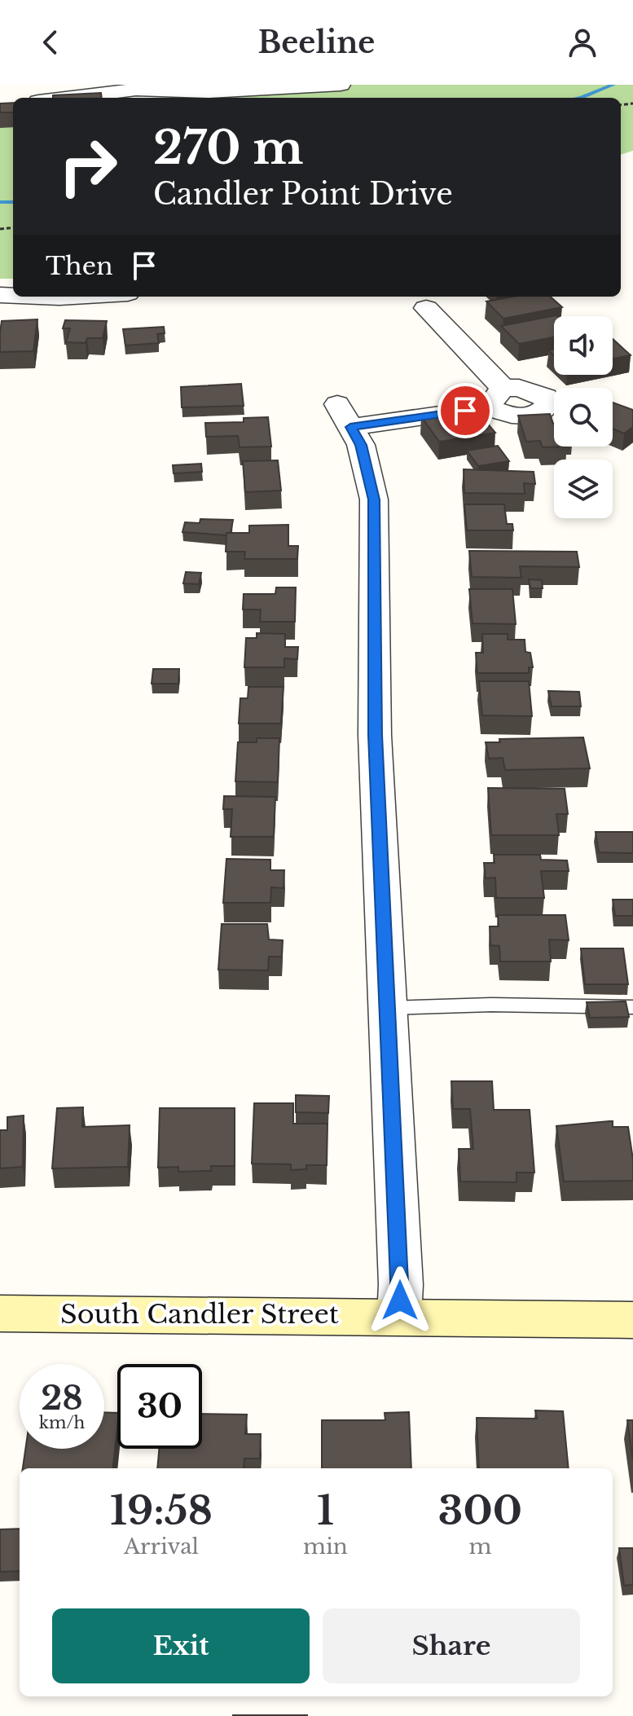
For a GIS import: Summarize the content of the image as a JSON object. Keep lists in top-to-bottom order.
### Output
{
  "streets": {
    "main road": ["South Candler Street"]
  },
  "page": {
    "header": "Beeline",
    "turn": ["270 m", "Candler Point Drive"],
    "then": "Then",
    "speed": "28 km/h",
    "limit": "30",
    "eta": [
      "19:58",
      "Arrival",
      "1",
      "min",
      "300",
      "m"
    ],
    "buttons": ["Exit", "Share"]
  }
}
